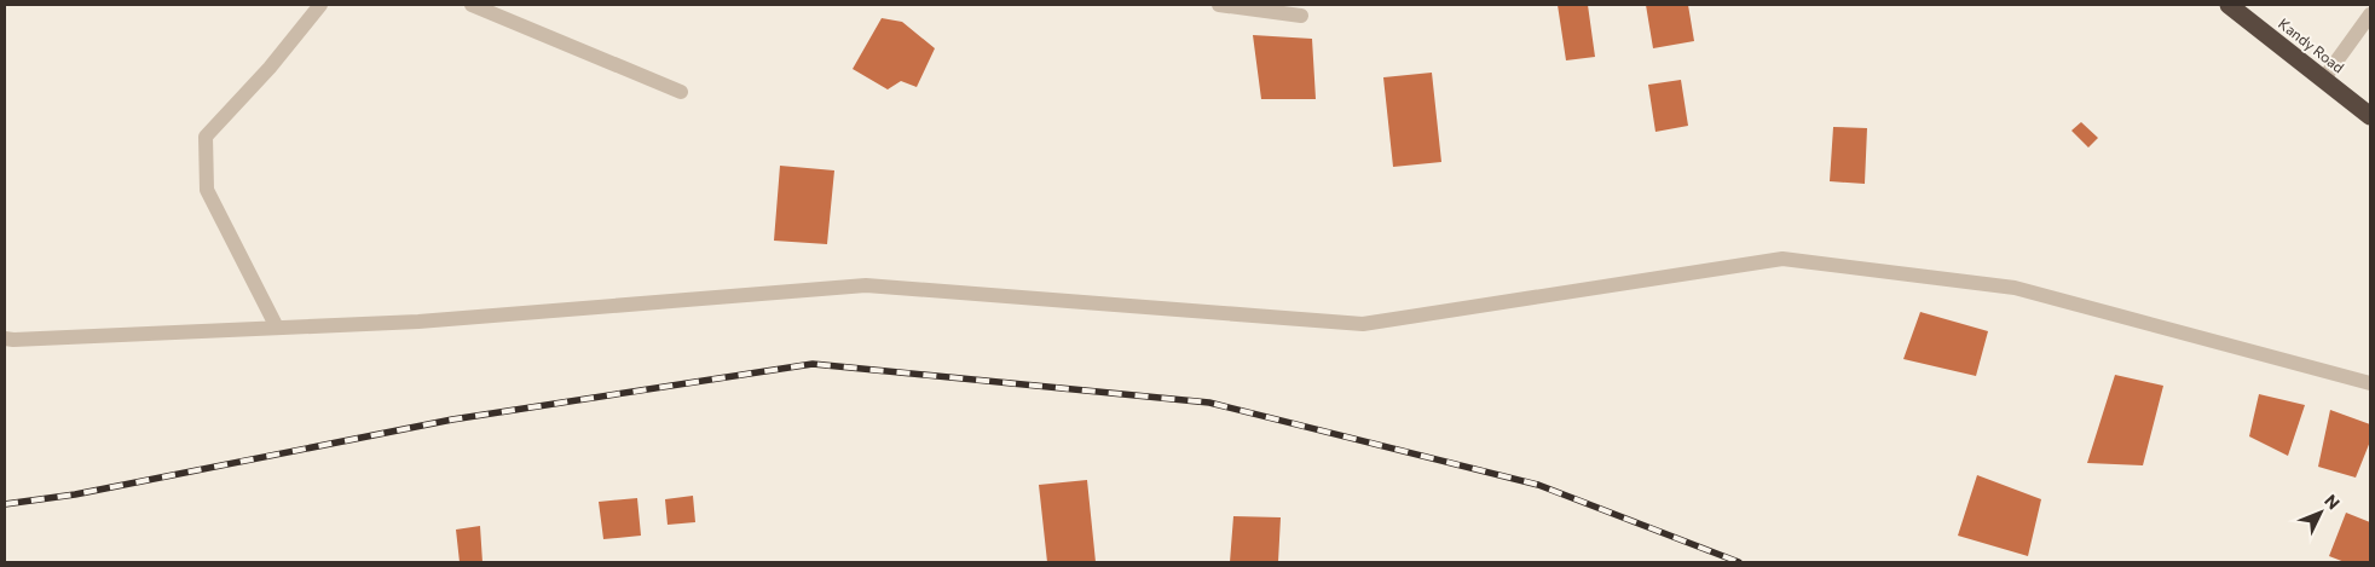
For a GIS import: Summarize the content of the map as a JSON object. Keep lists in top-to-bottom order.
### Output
{
  "streets": {
    "highway": ["Kandy Road"]
  },
  "north": "top right"
}
